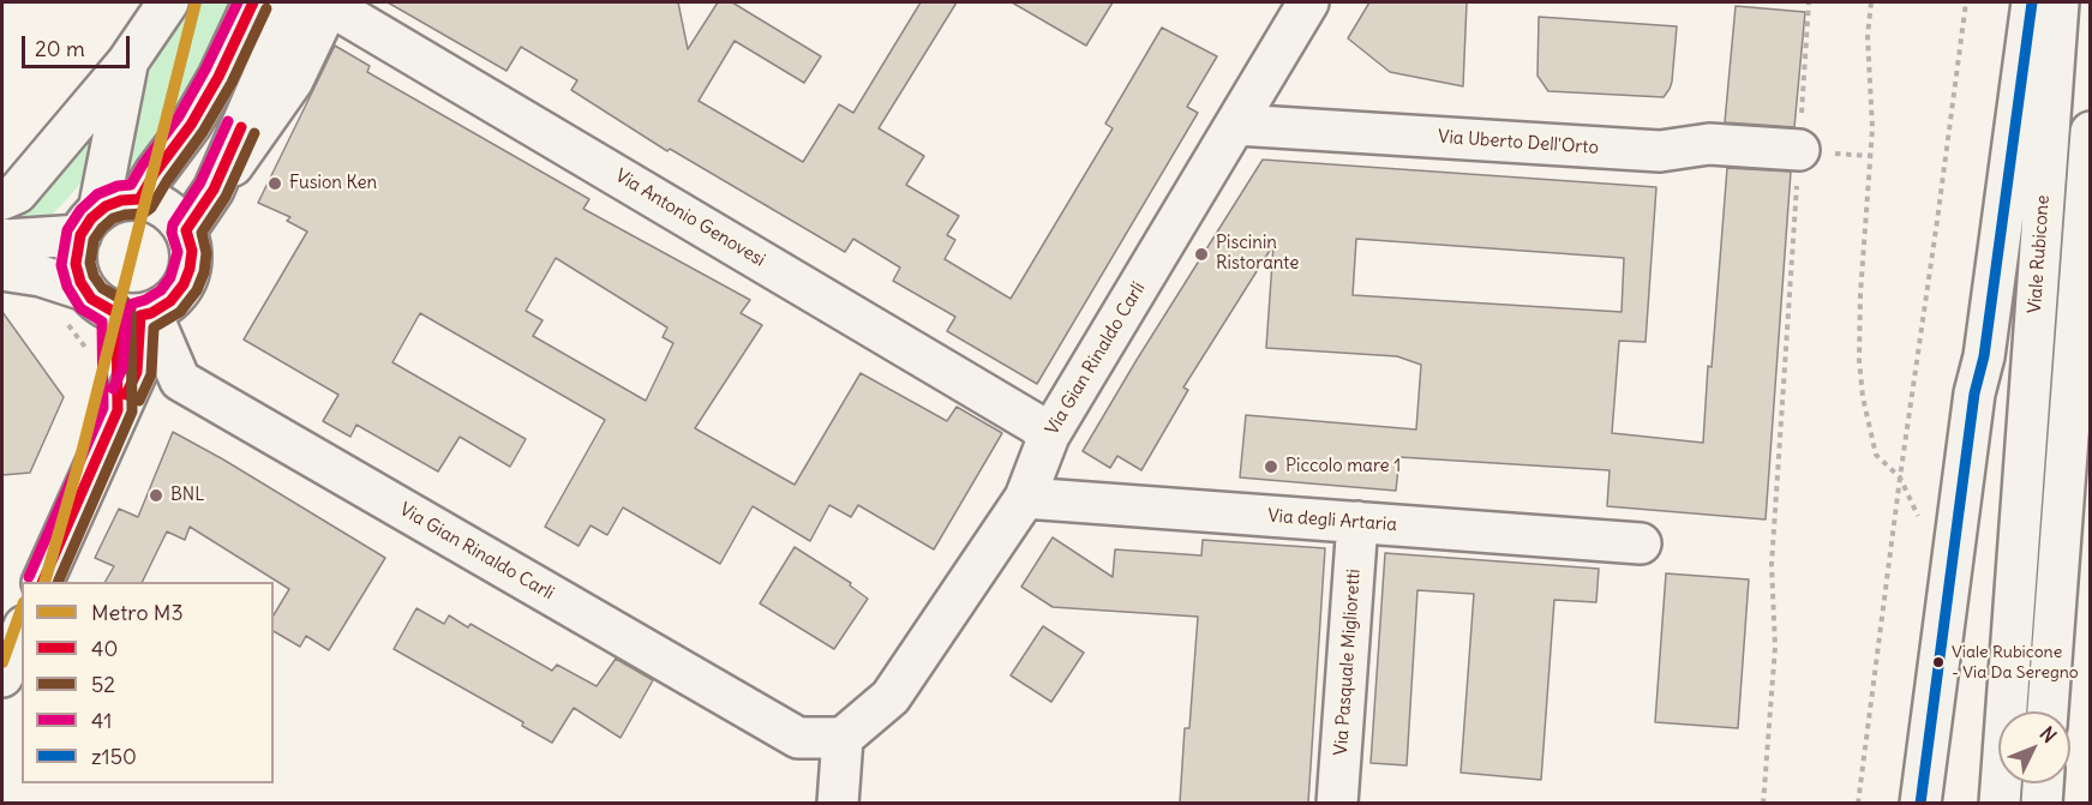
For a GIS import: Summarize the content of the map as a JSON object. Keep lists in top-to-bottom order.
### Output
{
  "streets": {
    "main road": [
      "Via Uberto Dell'Orto",
      "Via Antonio Genovesi",
      "Viale Rubicone",
      "Via Gian Rinaldo Carli",
      "Via degli Artaria",
      "Via Pasquale Miglioretti"
    ]
  },
  "crossings": [
    ["Via Uberto Dell'Orto", "Via Gian Rinaldo Carli"],
    ["Via Antonio Genovesi", "Via Gian Rinaldo Carli"],
    ["Via Gian Rinaldo Carli", "Via degli Artaria"],
    ["Via degli Artaria", "Via Pasquale Miglioretti"]
  ],
  "places": [
    "Fusion Ken",
    "Piscinin Ristorante",
    "Piccolo mare 1",
    "BNL",
    "Viale Rubicone - Via Da Seregno"
  ],
  "lines": [
    "metro line M3",
    "transit line 40",
    "transit line 41",
    "transit line z150",
    "transit line 52"
  ],
  "legend": [
    "Metro M3",
    "40",
    "52",
    "41",
    "z150"
  ],
  "scale_bar": "20 m",
  "north": "top right"
}
